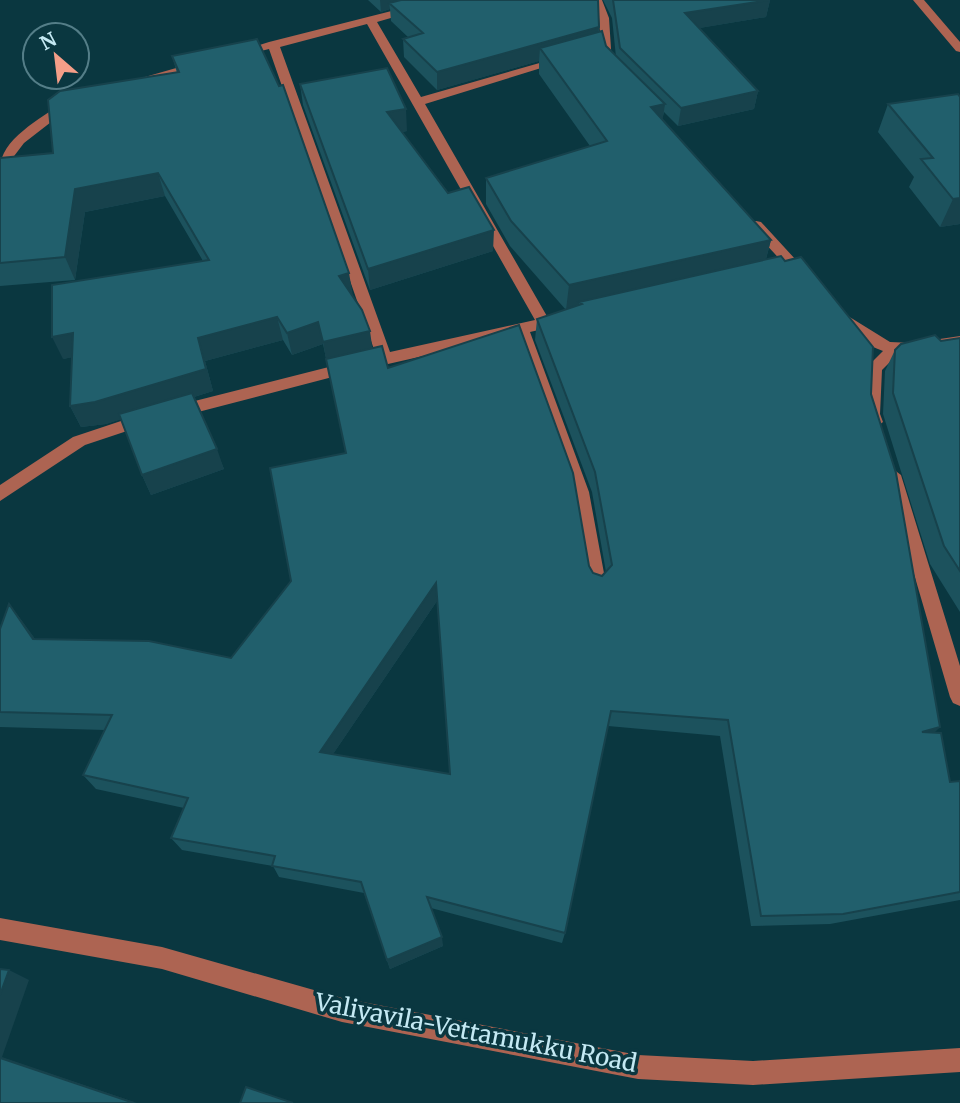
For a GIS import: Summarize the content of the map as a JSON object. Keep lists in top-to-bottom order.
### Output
{
  "streets": {
    "street": ["Valiyavila-Vettamukku Road"]
  },
  "north": "top left"
}
